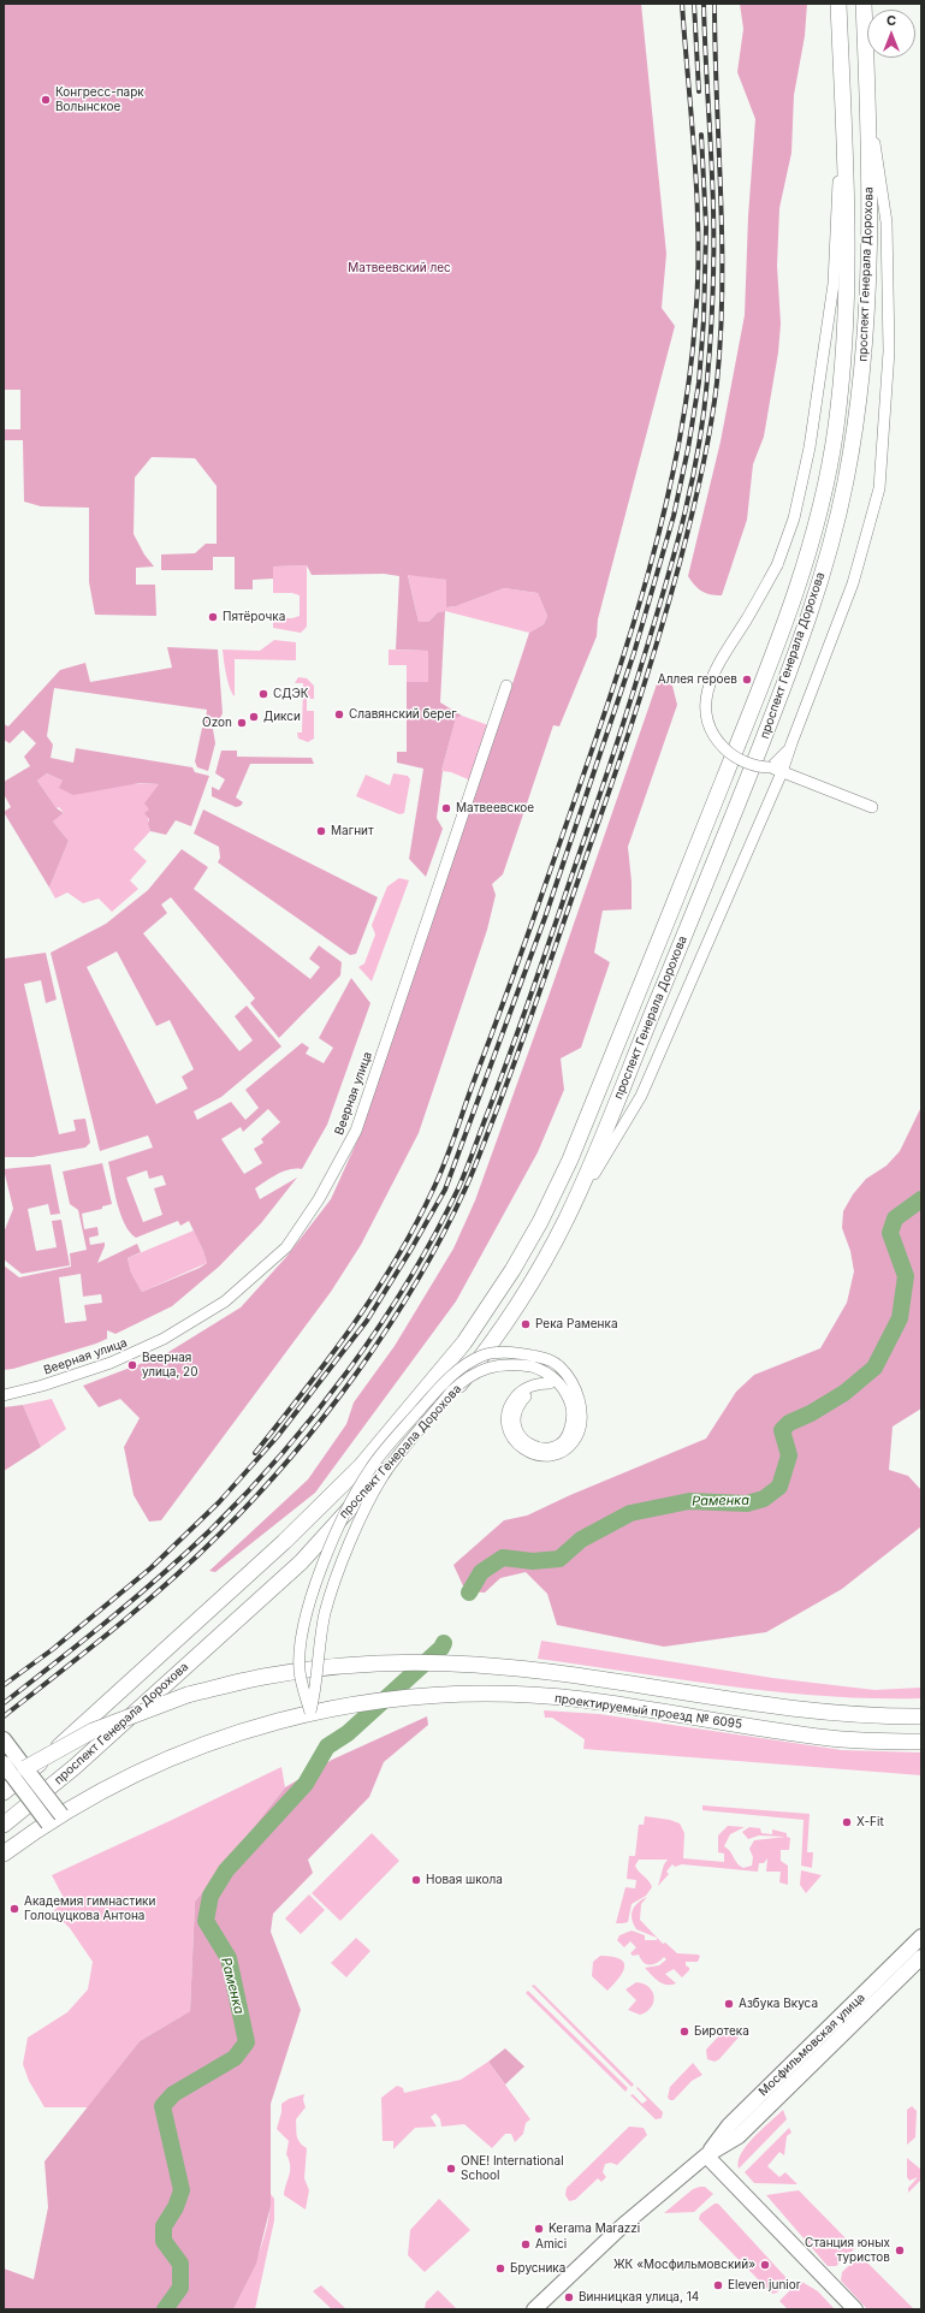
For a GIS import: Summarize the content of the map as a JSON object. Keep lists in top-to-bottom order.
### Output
{
  "streets": {
    "main road": ["проспект Генерала Дорохова", "проектируемый проезд № 6095"],
    "street": ["Веерная улица", "Мосфильмовская улица"]
  },
  "water": ["Раменка"],
  "parks": ["Матвеевский лес"],
  "places": [
    "Конгресс-парк Волынское",
    "Пятёрочка",
    "Аллея героев",
    "СДЭК",
    "Славянский берег",
    "Дикси",
    "Ozon",
    "Матвеевское",
    "Магнит",
    "Река Раменка",
    "Веерная улица, 20",
    "X-Fit",
    "Новая школа",
    "Академия гимнастики Голоцуцкова Антона",
    "Азбука Вкуса",
    "Биротека",
    "ONE! International School",
    "Kerama Marazzi",
    "Amici",
    "Станция юных туристов",
    "ЖК «Мосфильмовский»",
    "Брусника",
    "Eleven junior",
    "Винницкая улица, 14"
  ],
  "north": "top"
}
